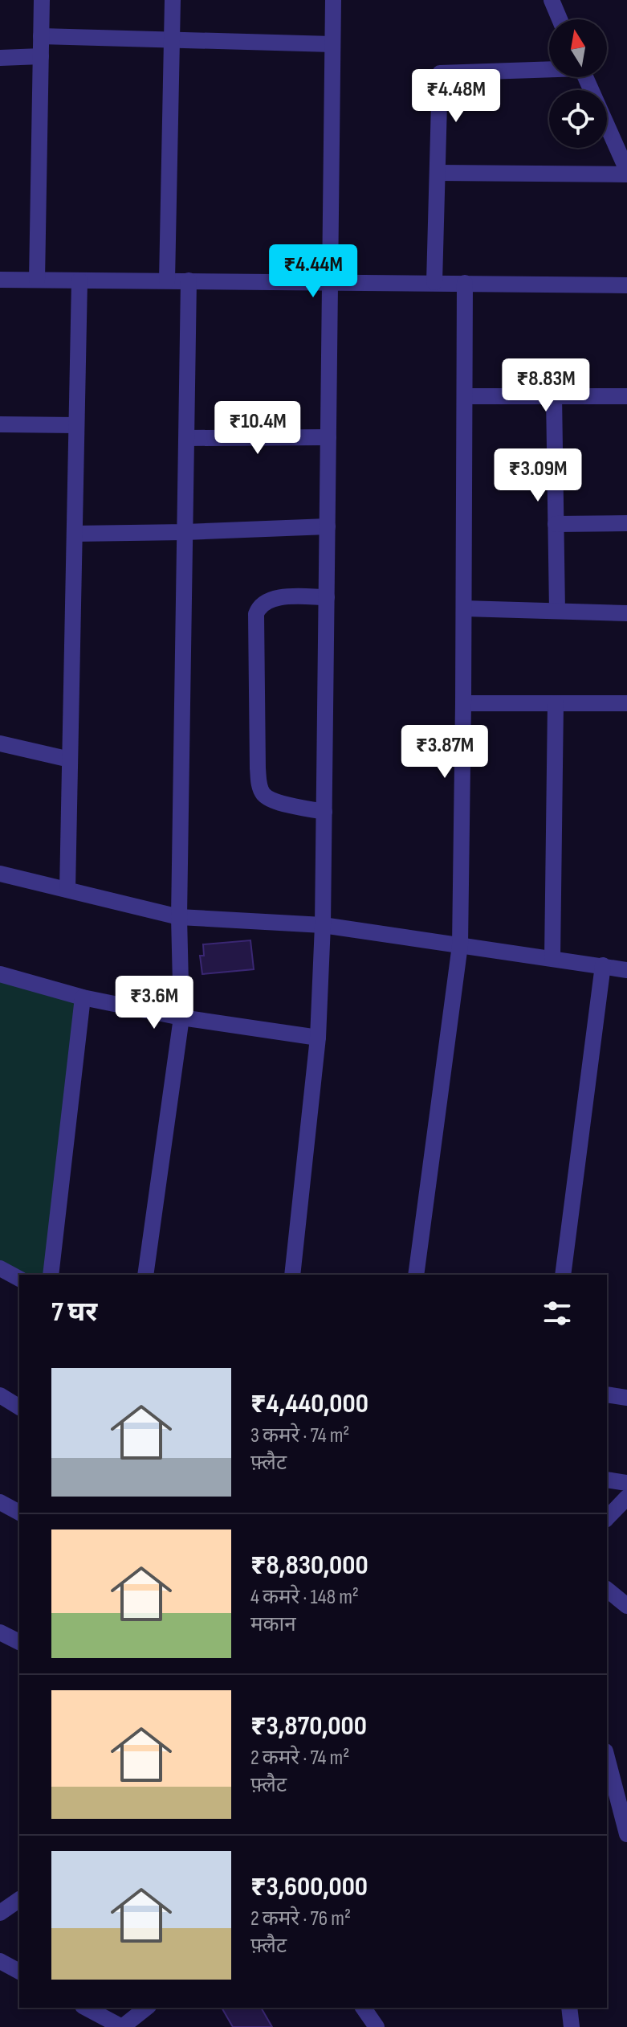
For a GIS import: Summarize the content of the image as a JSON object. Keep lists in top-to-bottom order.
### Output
{
  "north": "top",
  "page": {
    "price": [
      "₹4.48M",
      "₹4.44M",
      "₹8.83M",
      "₹10.4M",
      "₹3.09M",
      "₹3.87M",
      "₹3.6M"
    ],
    "heading": "7 घर",
    "list": [
      {
        "name": "₹4,440,000",
        "note": "3 कमरे · 74 m² · फ़्लैट"
      },
      {
        "name": "₹8,830,000",
        "note": "4 कमरे · 148 m² · मकान"
      },
      {
        "name": "₹3,870,000",
        "note": "2 कमरे · 74 m² · फ़्लैट"
      },
      {
        "name": "₹3,600,000",
        "note": "2 कमरे · 76 m² · फ़्लैट"
      }
    ]
  }
}
